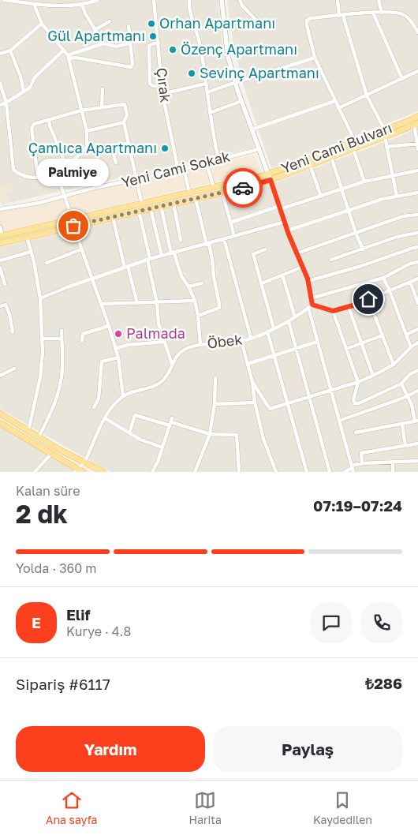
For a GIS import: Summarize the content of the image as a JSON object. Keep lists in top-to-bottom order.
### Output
{
  "streets": {
    "main road": ["Yeni Cami Bulvarı"],
    "street": ["Çırak", "Yeni Cami Sokak", "Öbek"]
  },
  "crossings": [
    ["Çırak", "Yeni Cami Sokak"]
  ],
  "places": [
    "Orhan Apartmanı",
    "Gül Apartmanı",
    "Özenç Apartmanı",
    "Sevinç Apartmanı",
    "Çamlıca Apartmanı",
    "Palmiye",
    "Palmada"
  ],
  "page": {
    "bubble": "Palmiye",
    "heading": ["2 dk", "Kalan süre", "07:19–07:24"],
    "panel": [
      "Elif",
      "Kurye · 4.8",
      "Sipariş #6117",
      "₺286"
    ],
    "bar": "Yolda · 360 m",
    "round": "E",
    "buttons": ["Yardım", "Paylaş"],
    "tabs": ["Ana sayfa", "Harita", "Kaydedilen"]
  }
}
